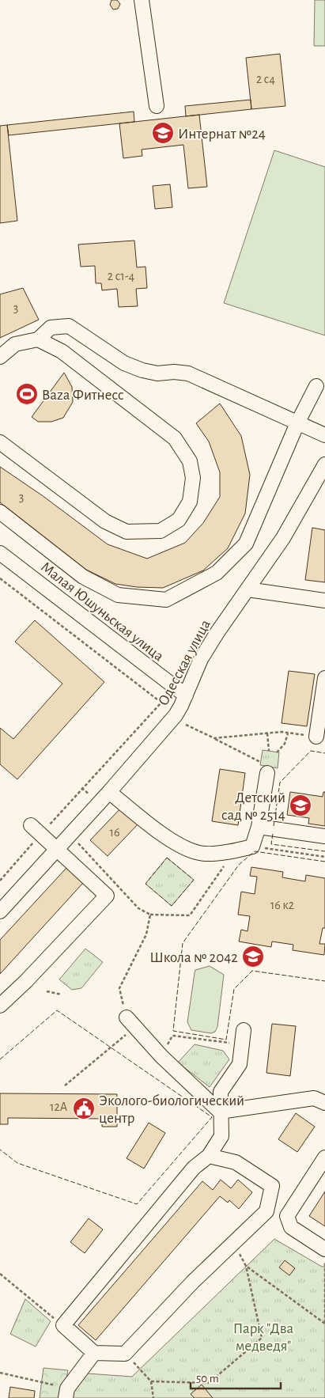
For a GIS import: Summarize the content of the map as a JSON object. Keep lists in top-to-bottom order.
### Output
{
  "streets": {
    "street": ["Малая Юшуньская улица", "Одесская улица"]
  },
  "crossings": [
    ["Малая Юшуньская улица", "Одесская улица"]
  ],
  "parks": ["Парк \"Два медведя\""],
  "places": {
    "school or university": ["Интернат №24", "Детский сад № 2514", "Школа № 2042"],
    "sports": ["Baza Фитнесс"],
    "public building": ["Эколого-биологический центр"]
  },
  "house_numbers": [
    "2 с4",
    "2 с1-4",
    "3",
    "3",
    "16",
    "16 к2",
    "12А"
  ],
  "scale_bar": "50 m"
}
